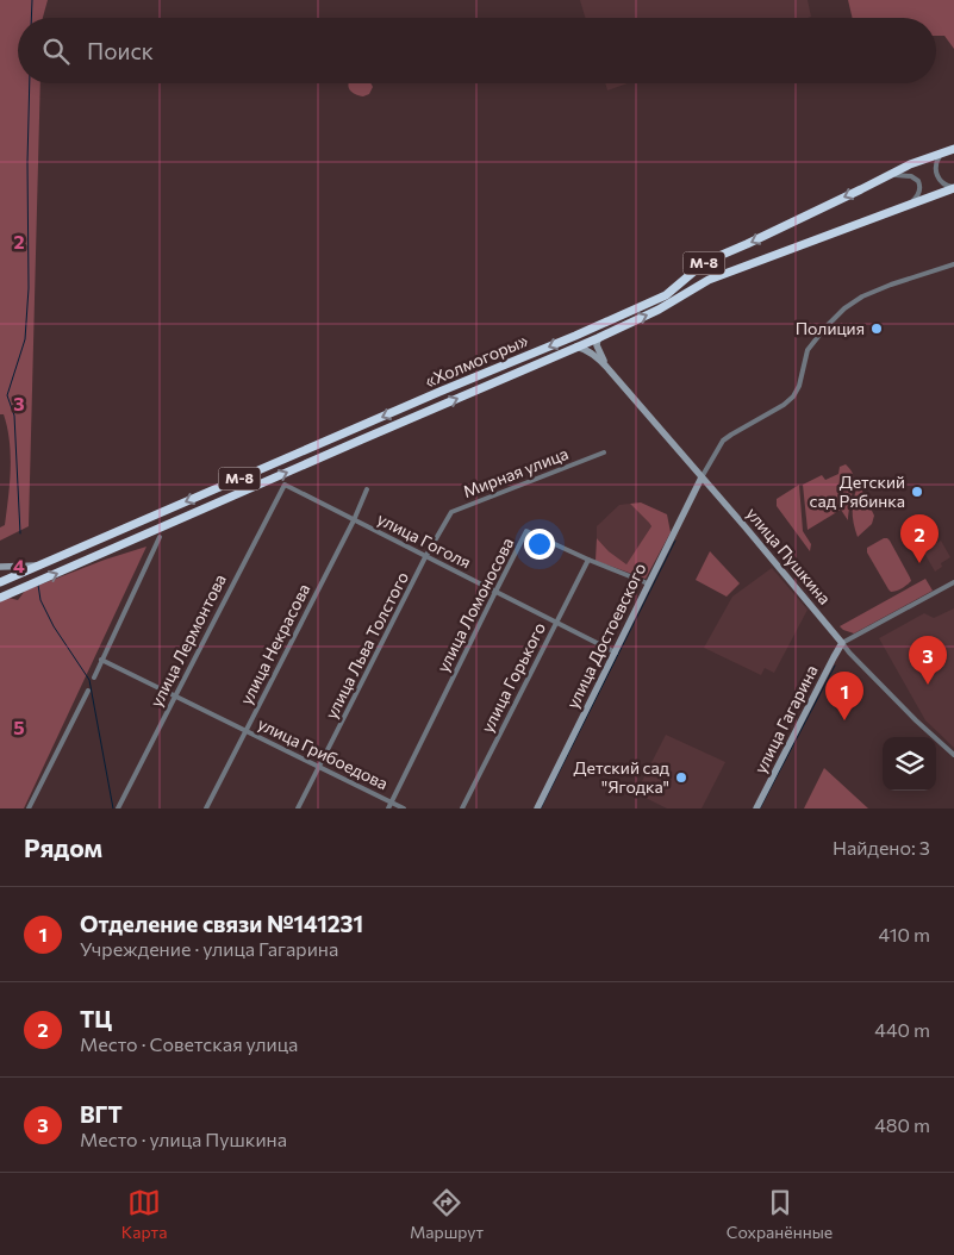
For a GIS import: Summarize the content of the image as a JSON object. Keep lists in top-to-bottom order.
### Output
{
  "streets": {
    "highway": ["М-8", "«Холмогоры»"],
    "street": [
      "Мирная улица",
      "улица Гоголя",
      "улица Пушкина",
      "улица Ломоносова",
      "улица Достоевского",
      "улица Лермонтова",
      "улица Некрасова",
      "улица Льва Толстого",
      "улица Горького",
      "улица Гагарина",
      "улица Грибоедова"
    ]
  },
  "crossings": [
    ["Мирная улица", "улица Гоголя"],
    ["Мирная улица", "улица Льва Толстого"],
    ["улица Гоголя", "улица Ломоносова"],
    ["улица Гоголя", "улица Достоевского"],
    ["улица Гоголя", "улица Лермонтова"],
    ["улица Гоголя", "улица Некрасова"],
    ["улица Гоголя", "улица Льва Толстого"],
    ["улица Гоголя", "улица Горького"],
    ["улица Пушкина", "улица Достоевского"],
    ["улица Пушкина", "улица Гагарина"],
    ["улица Ломоносова", "улица Достоевского"],
    ["улица Ломоносова", "улица Горького"],
    ["улица Ломоносова", "улица Грибоедова"],
    ["улица Лермонтова", "улица Грибоедова"],
    ["улица Некрасова", "улица Грибоедова"],
    ["улица Льва Толстого", "улица Грибоедова"]
  ],
  "places": ["Полиция", "Детский сад Рябинка", "Детский сад \"Ягодка\""],
  "page": {
    "search": "Поиск",
    "pins": ["2", "3", "1"],
    "heading": ["Рядом", "Найдено: 3"],
    "list": [
      {
        "mark": "1",
        "name": "Отделение связи №141231",
        "note": "Учреждение · улица Гагарина",
        "value": "410 m"
      },
      {
        "mark": "2",
        "name": "ТЦ",
        "note": "Место · Советская улица",
        "value": "440 m"
      },
      {
        "mark": "3",
        "name": "ВГТ",
        "note": "Место · улица Пушкина",
        "value": "480 m"
      }
    ],
    "nav": ["Карта", "Маршрут", "Сохранённые"]
  },
  "grid": {
    "rows": [
      "2",
      "3",
      "4",
      "5"
    ]
  }
}
